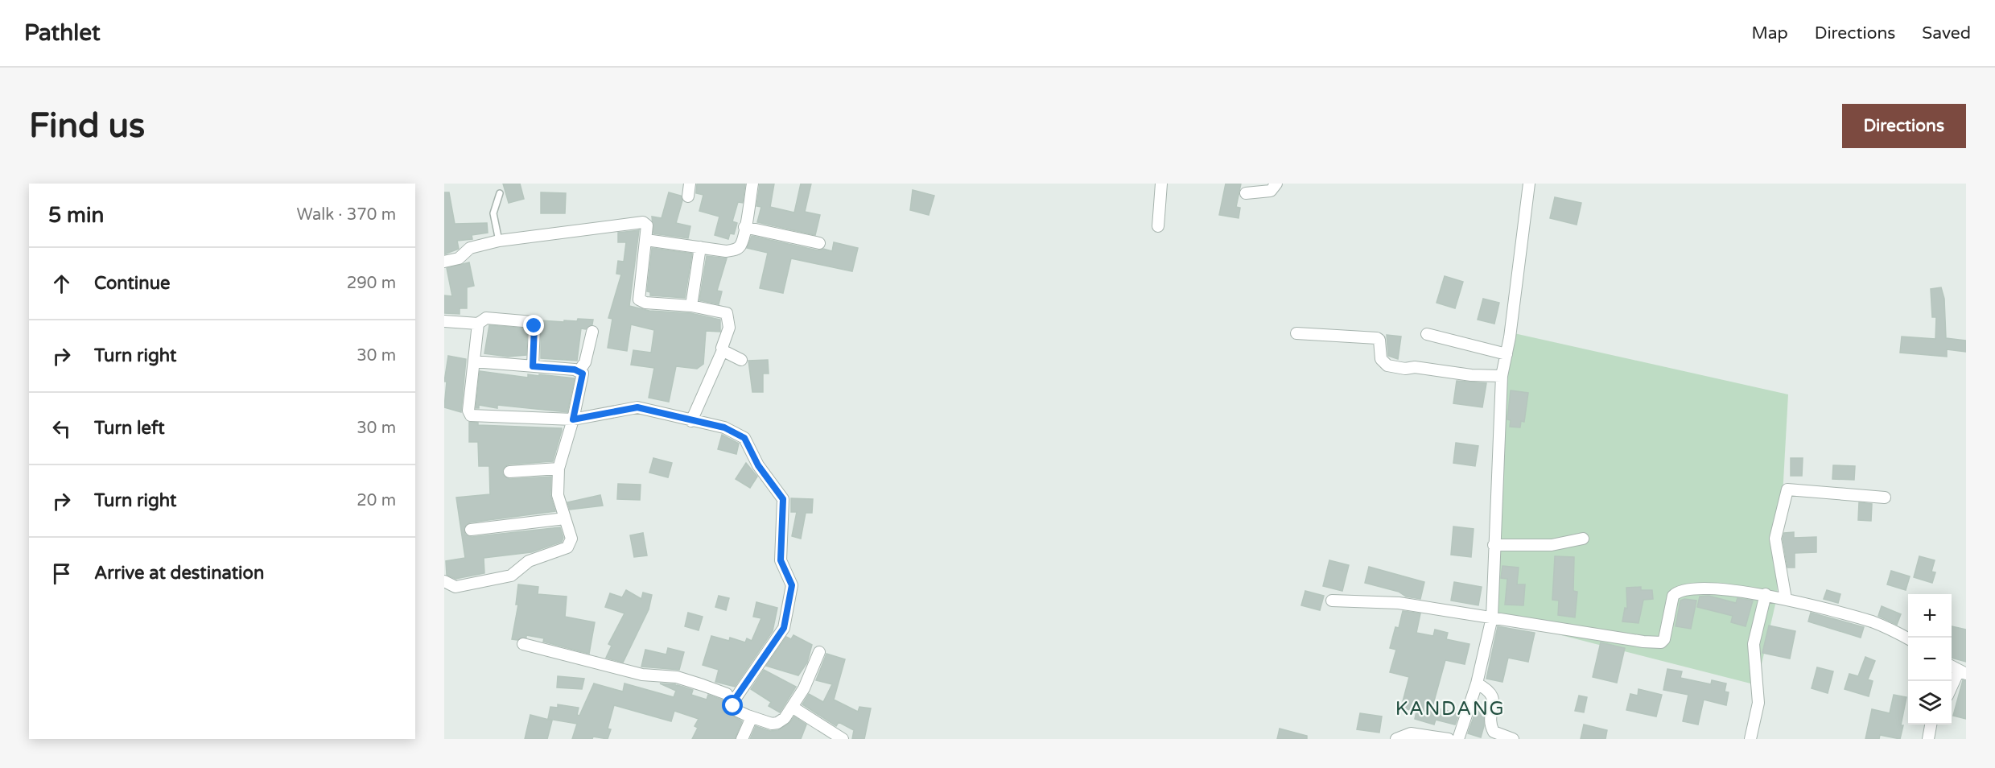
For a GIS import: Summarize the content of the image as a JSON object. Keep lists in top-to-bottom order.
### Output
{
  "districts": ["KANDANG"],
  "page": {
    "header": "Pathlet",
    "nav": ["Map", "Directions", "Saved"],
    "buttons": "Directions",
    "title": "Find us",
    "heading": ["5 min", "Walk · 370 m"],
    "list": [
      ["Continue", "290 m"],
      ["Turn right", "30 m"],
      ["Turn left", "30 m"],
      ["Turn right", "20 m"],
      "Arrive at destination"
    ],
    "map_buttons": ["+", "−"]
  }
}
